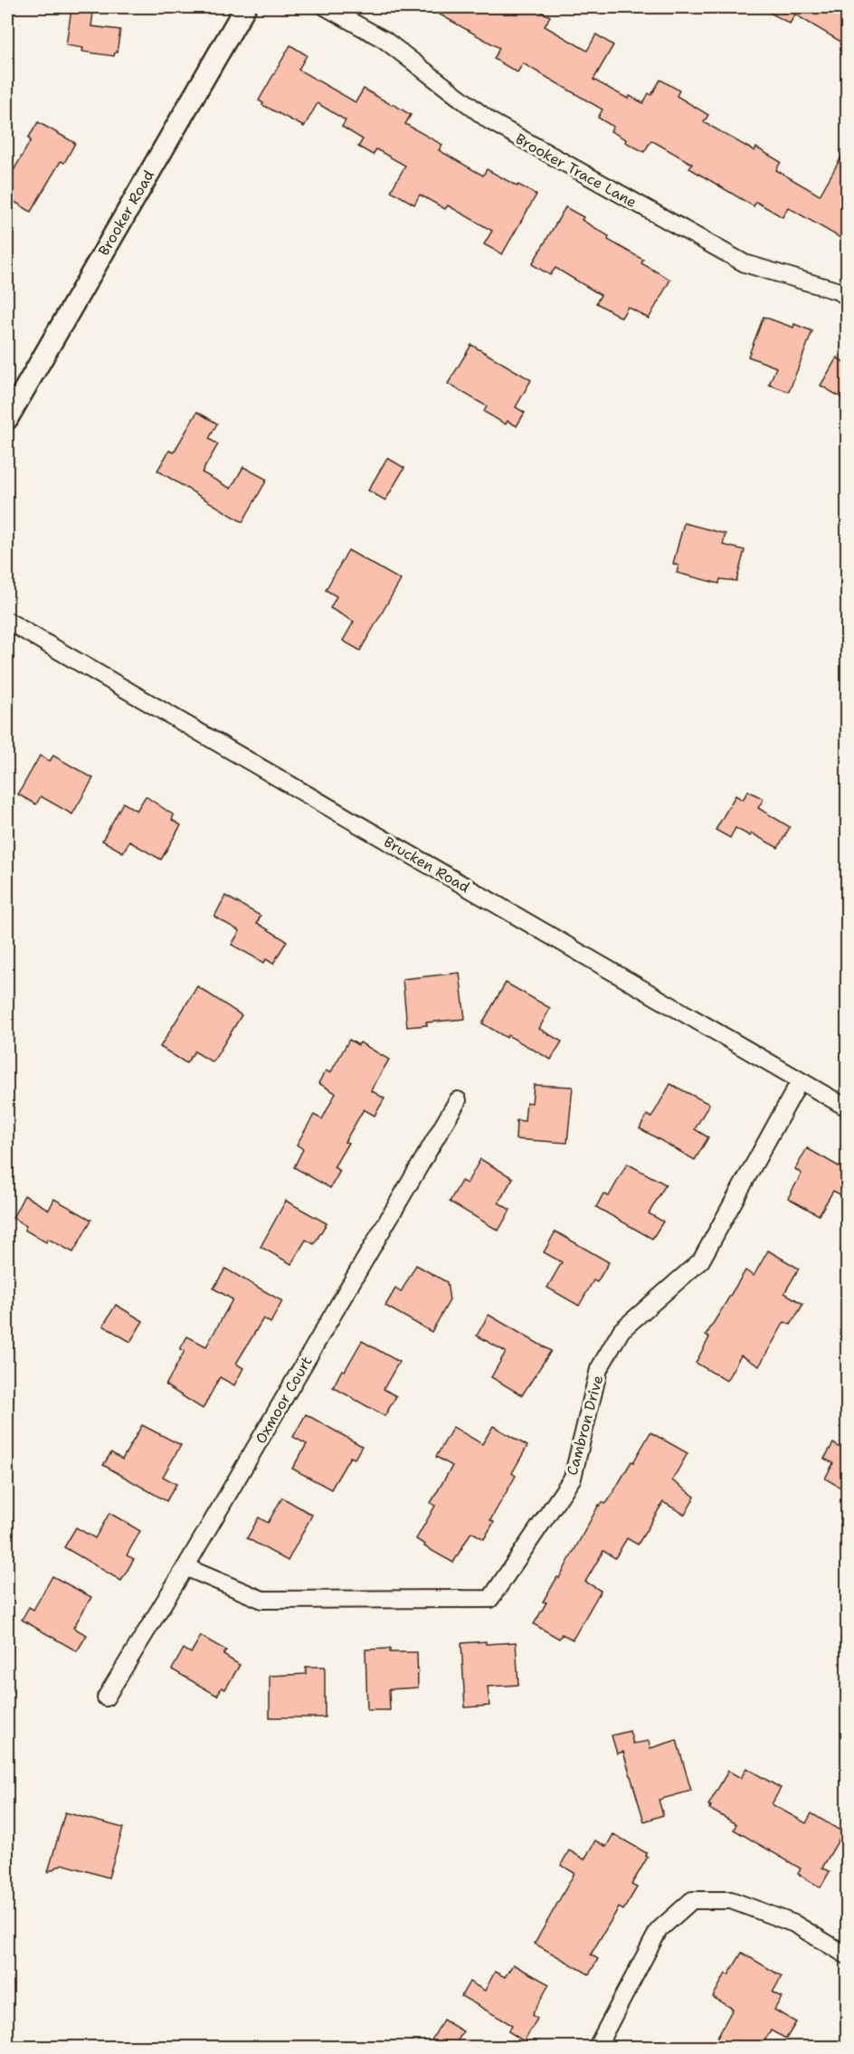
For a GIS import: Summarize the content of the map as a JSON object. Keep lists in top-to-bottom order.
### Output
{
  "streets": {
    "street": [
      "Brooker Trace Lane",
      "Brooker Road",
      "Brucken Road",
      "Oxmoor Court",
      "Cambron Drive"
    ]
  },
  "crossings": [
    ["Brucken Road", "Cambron Drive"],
    ["Oxmoor Court", "Cambron Drive"]
  ]
}
